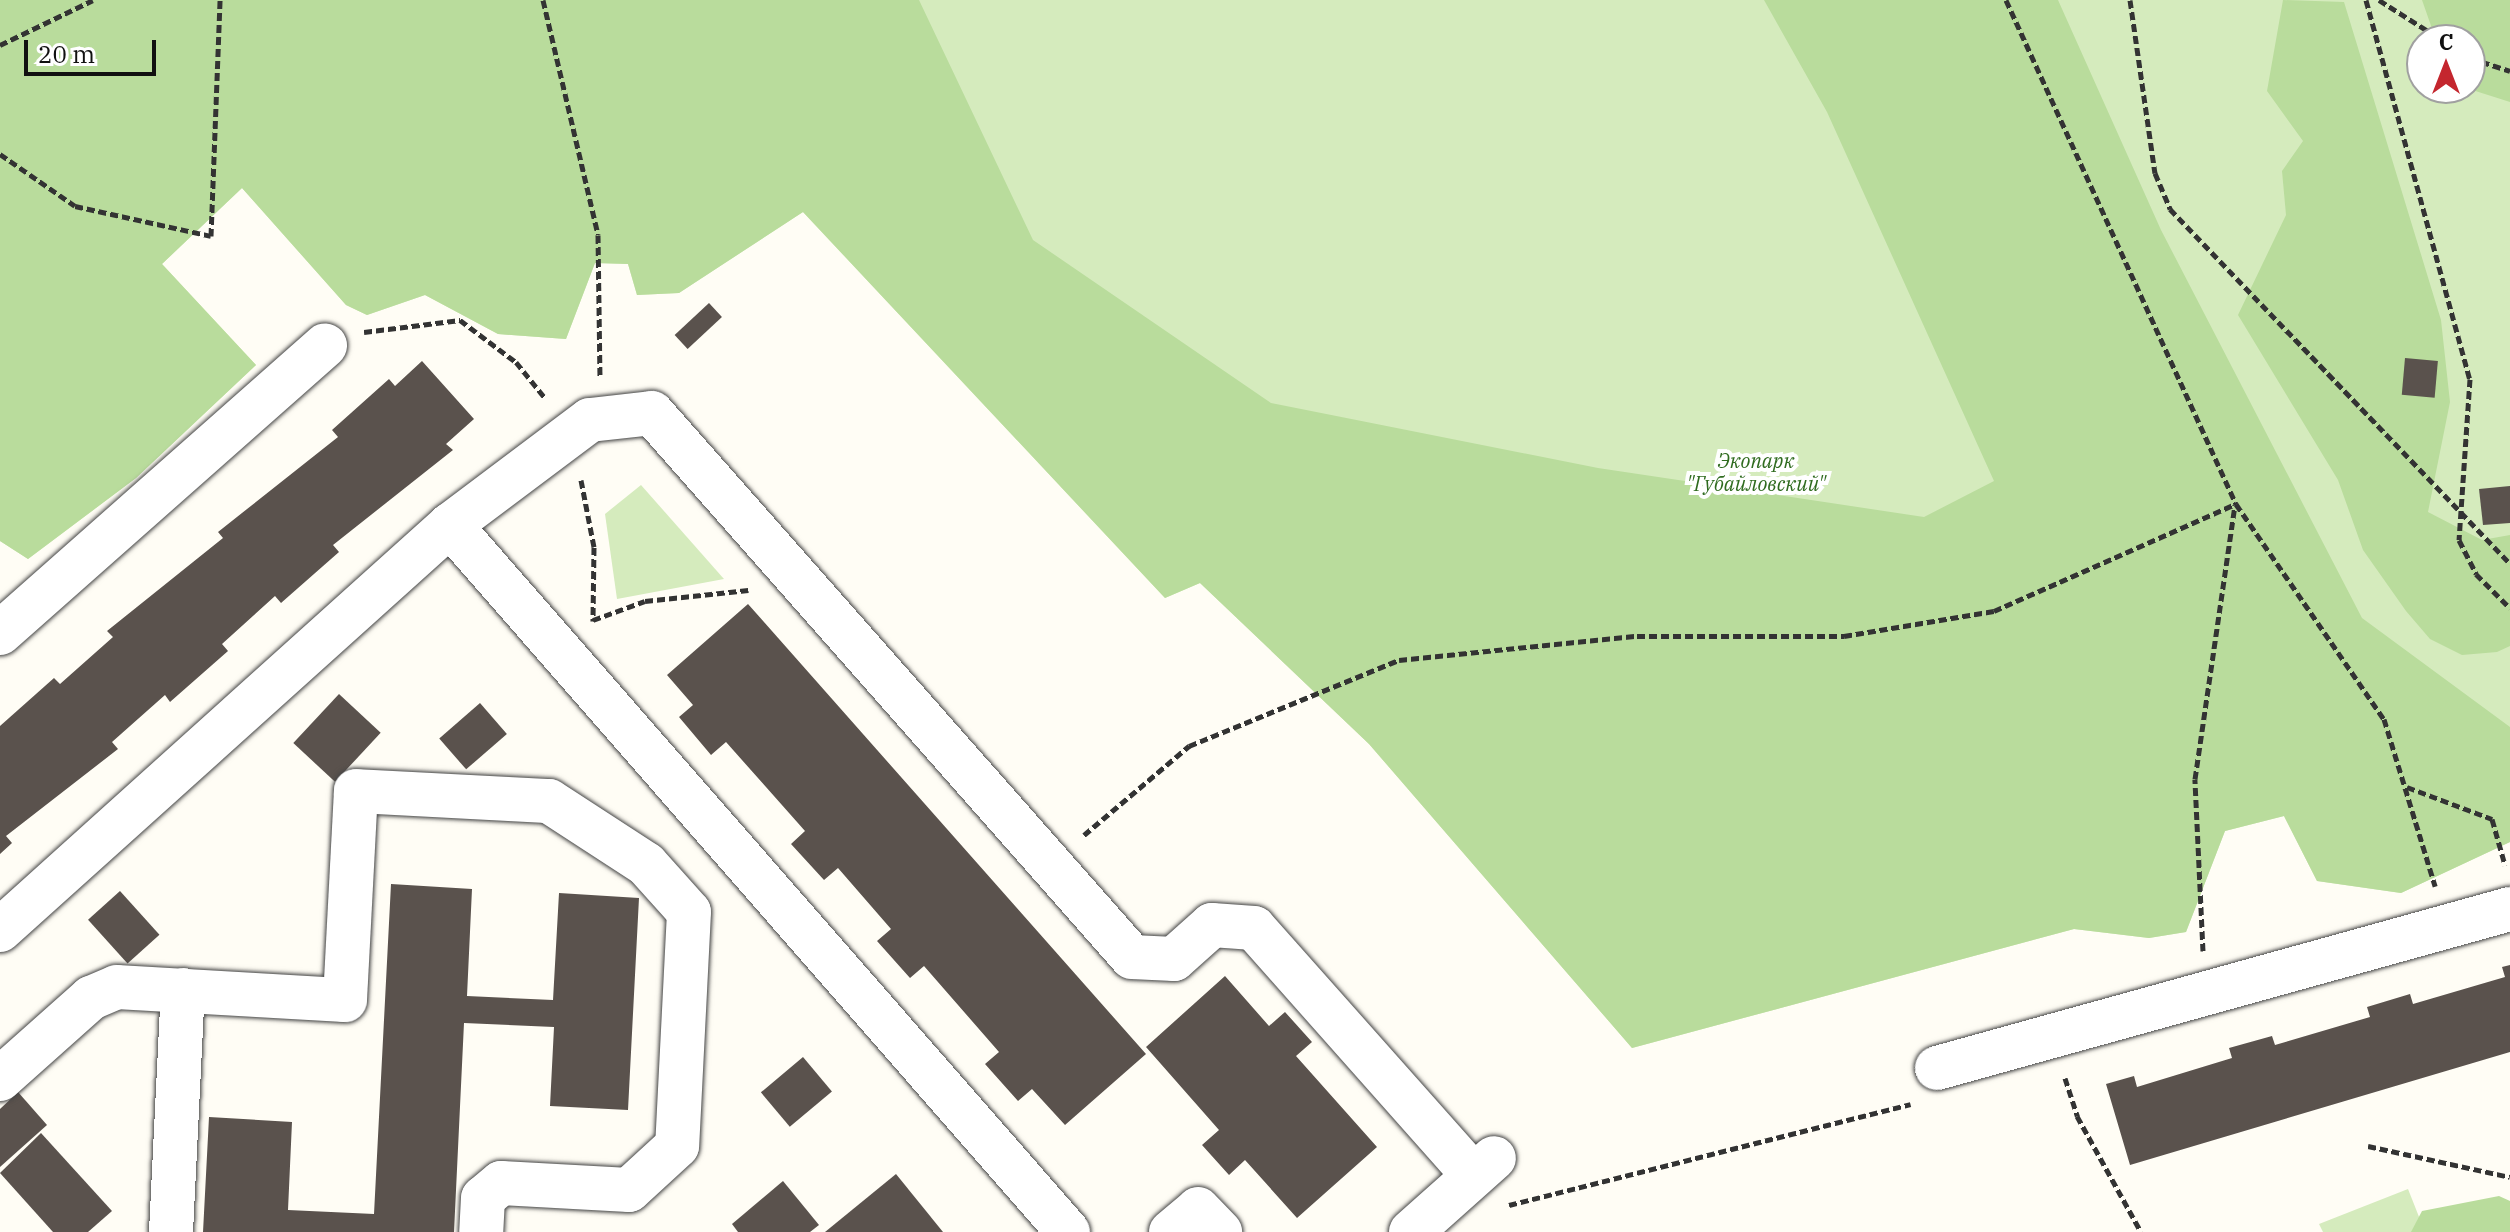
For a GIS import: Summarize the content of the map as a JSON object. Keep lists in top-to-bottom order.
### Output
{
  "parks": ["Экопарк \"Губайловский\""],
  "scale_bar": "20 m",
  "north": "top"
}
